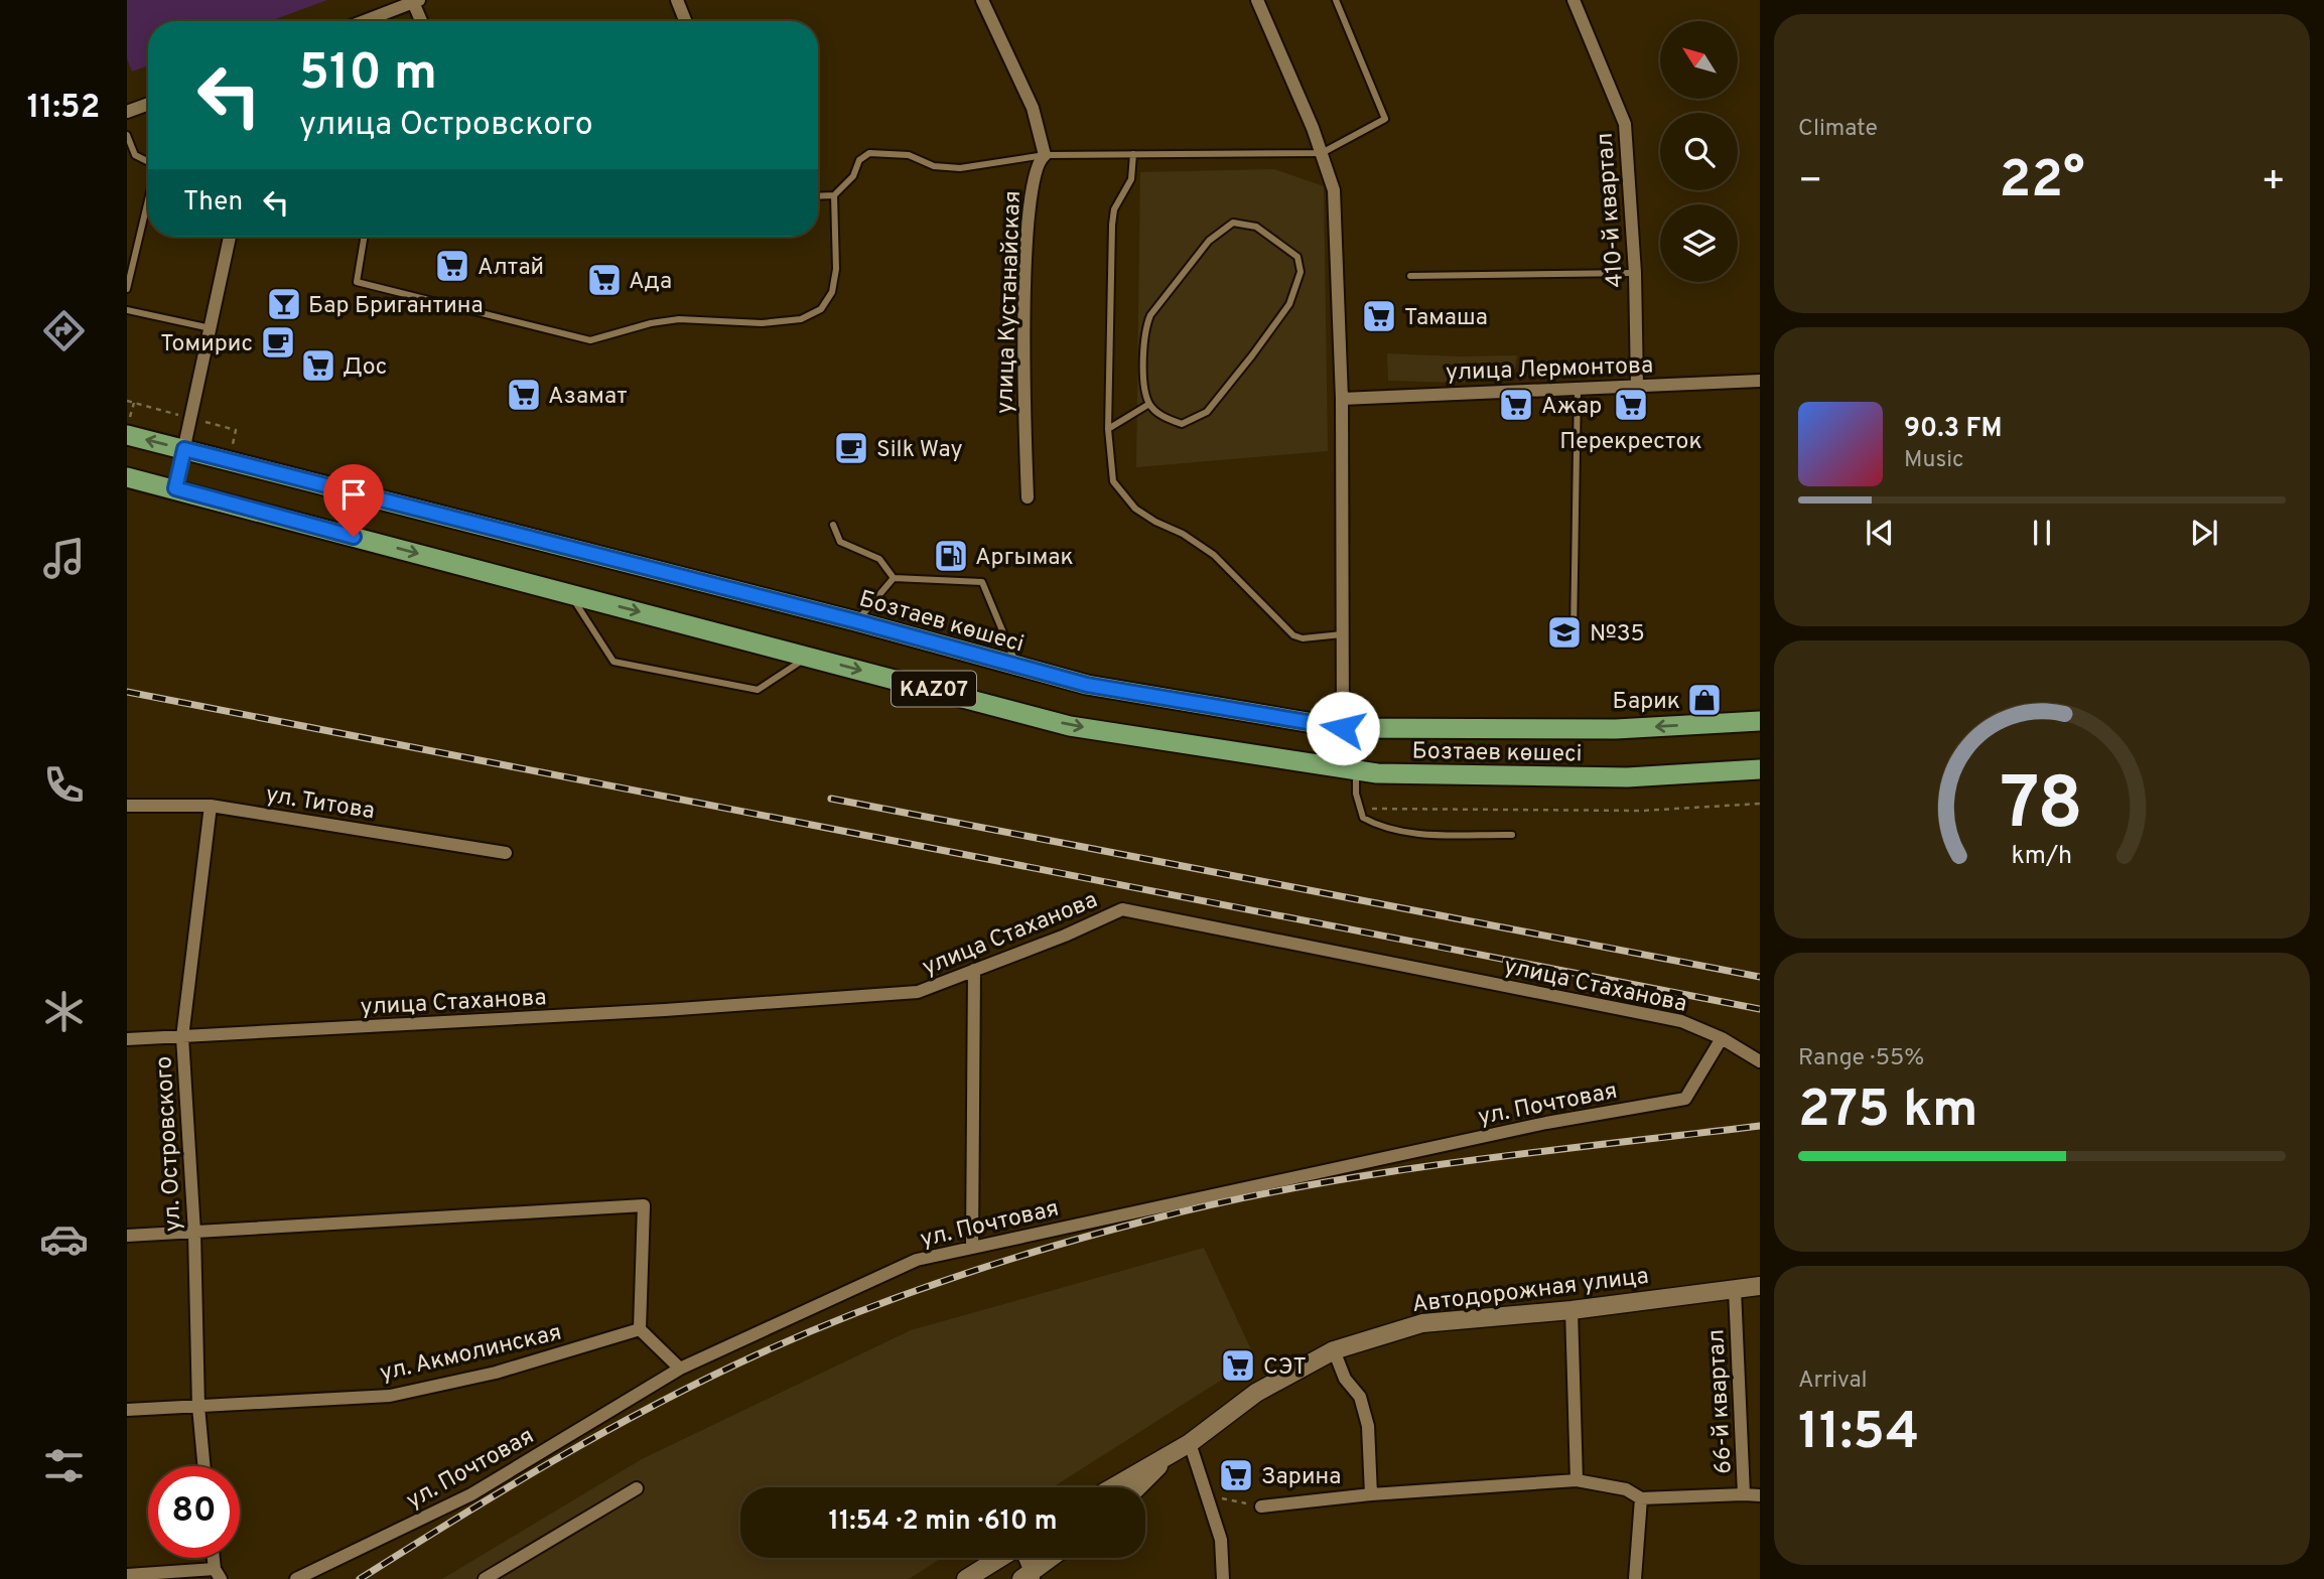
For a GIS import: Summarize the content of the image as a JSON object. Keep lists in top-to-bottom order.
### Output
{
  "streets": {
    "highway": ["Бозтаев көшесі", "KAZ07"],
    "main road": ["Автодорожная улица"],
    "street": [
      "410-й квартал",
      "улица Кустанайская",
      "улица Лермонтова",
      "ул. Титова",
      "улица Стаханова",
      "ул. Почтовая",
      "ул. Островского",
      "ул. Акмолинская",
      "66-й квартал"
    ]
  },
  "crossings": [
    ["410-й квартал", "улица Лермонтова"],
    ["ул. Титова", "ул. Островского"],
    ["улица Стаханова", "ул. Почтовая"],
    ["улица Стаханова", "ул. Островского"],
    ["ул. Островского", "ул. Акмолинская"],
    ["Автодорожная улица", "66-й квартал"]
  ],
  "places": {
    "supermarket": [
      "Алтай",
      "Ада",
      "Тамаша",
      "Дос",
      "Азамат",
      "Ажар",
      "Перекресток",
      "СЭТ",
      "Зарина"
    ],
    "bar": ["Бар Бригантина"],
    "cafe": ["Томирис", "Silk Way"],
    "fuel station": ["Аргымак"],
    "school or university": ["№35"],
    "shop": ["Барик"]
  },
  "north": "top left",
  "page": {
    "tabs": "11:52",
    "tile": [
      "Climate",
      ["Range · 55%", "275 km"],
      ["Arrival", "11:54"]
    ],
    "turn": ["510 m", "улица Островского"],
    "heat": ["−", "22°", "+"],
    "then": "Then",
    "song": ["90.3 FM", "Music"],
    "limit": "80",
    "trip": "11:54 · 2 min · 610 m",
    "gauge": ["78", "km/h"]
  }
}
